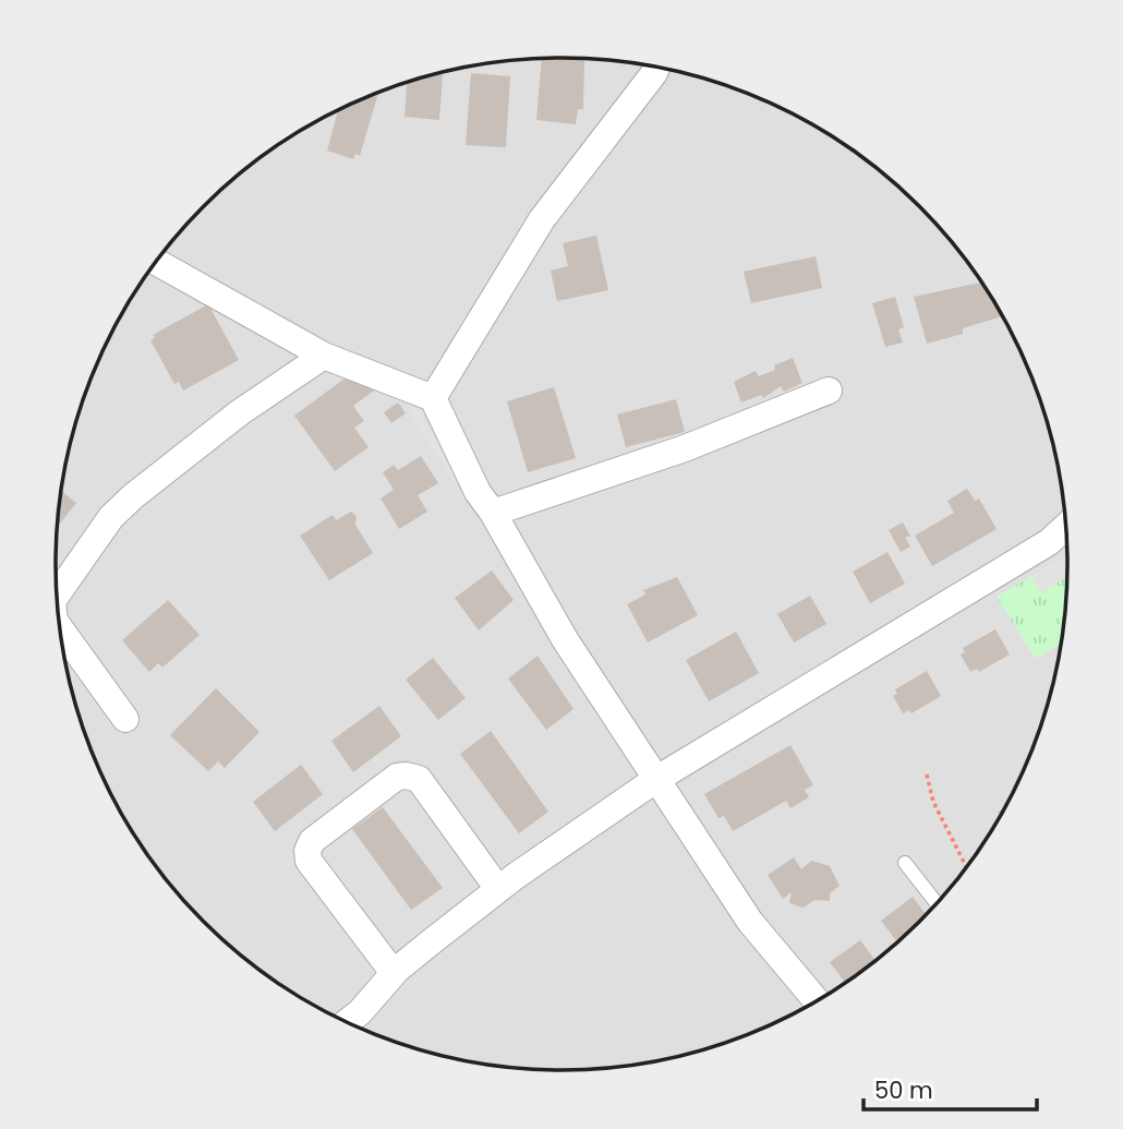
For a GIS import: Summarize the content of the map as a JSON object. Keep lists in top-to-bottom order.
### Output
{
  "scale_bar": "50 m"
}
